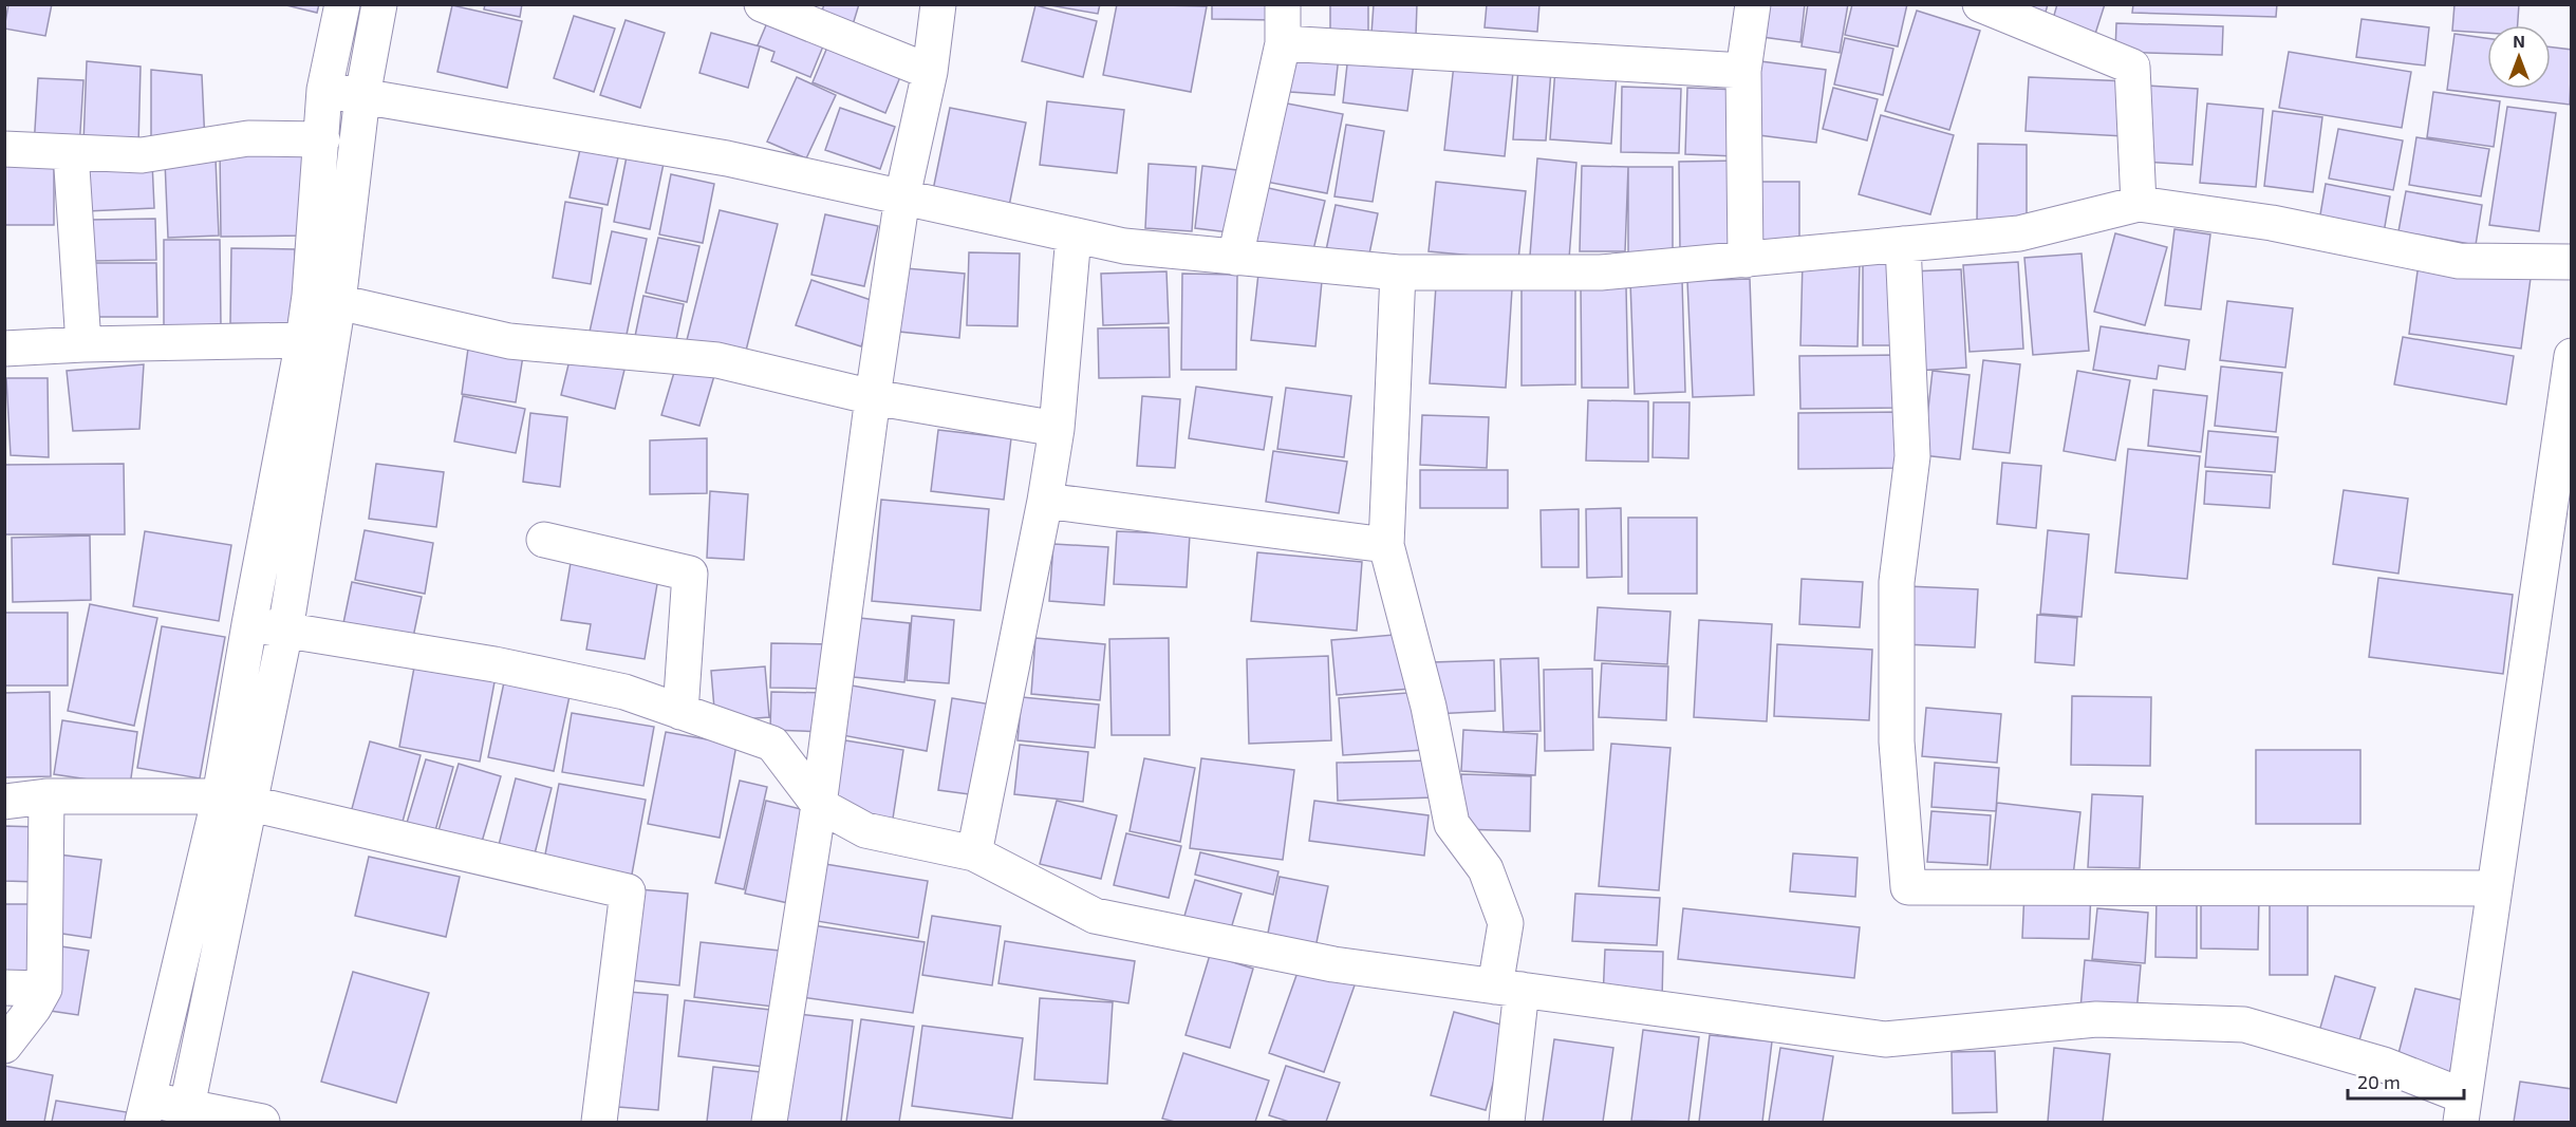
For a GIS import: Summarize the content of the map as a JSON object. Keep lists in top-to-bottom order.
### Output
{
  "scale_bar": "20 m",
  "north": "top"
}
